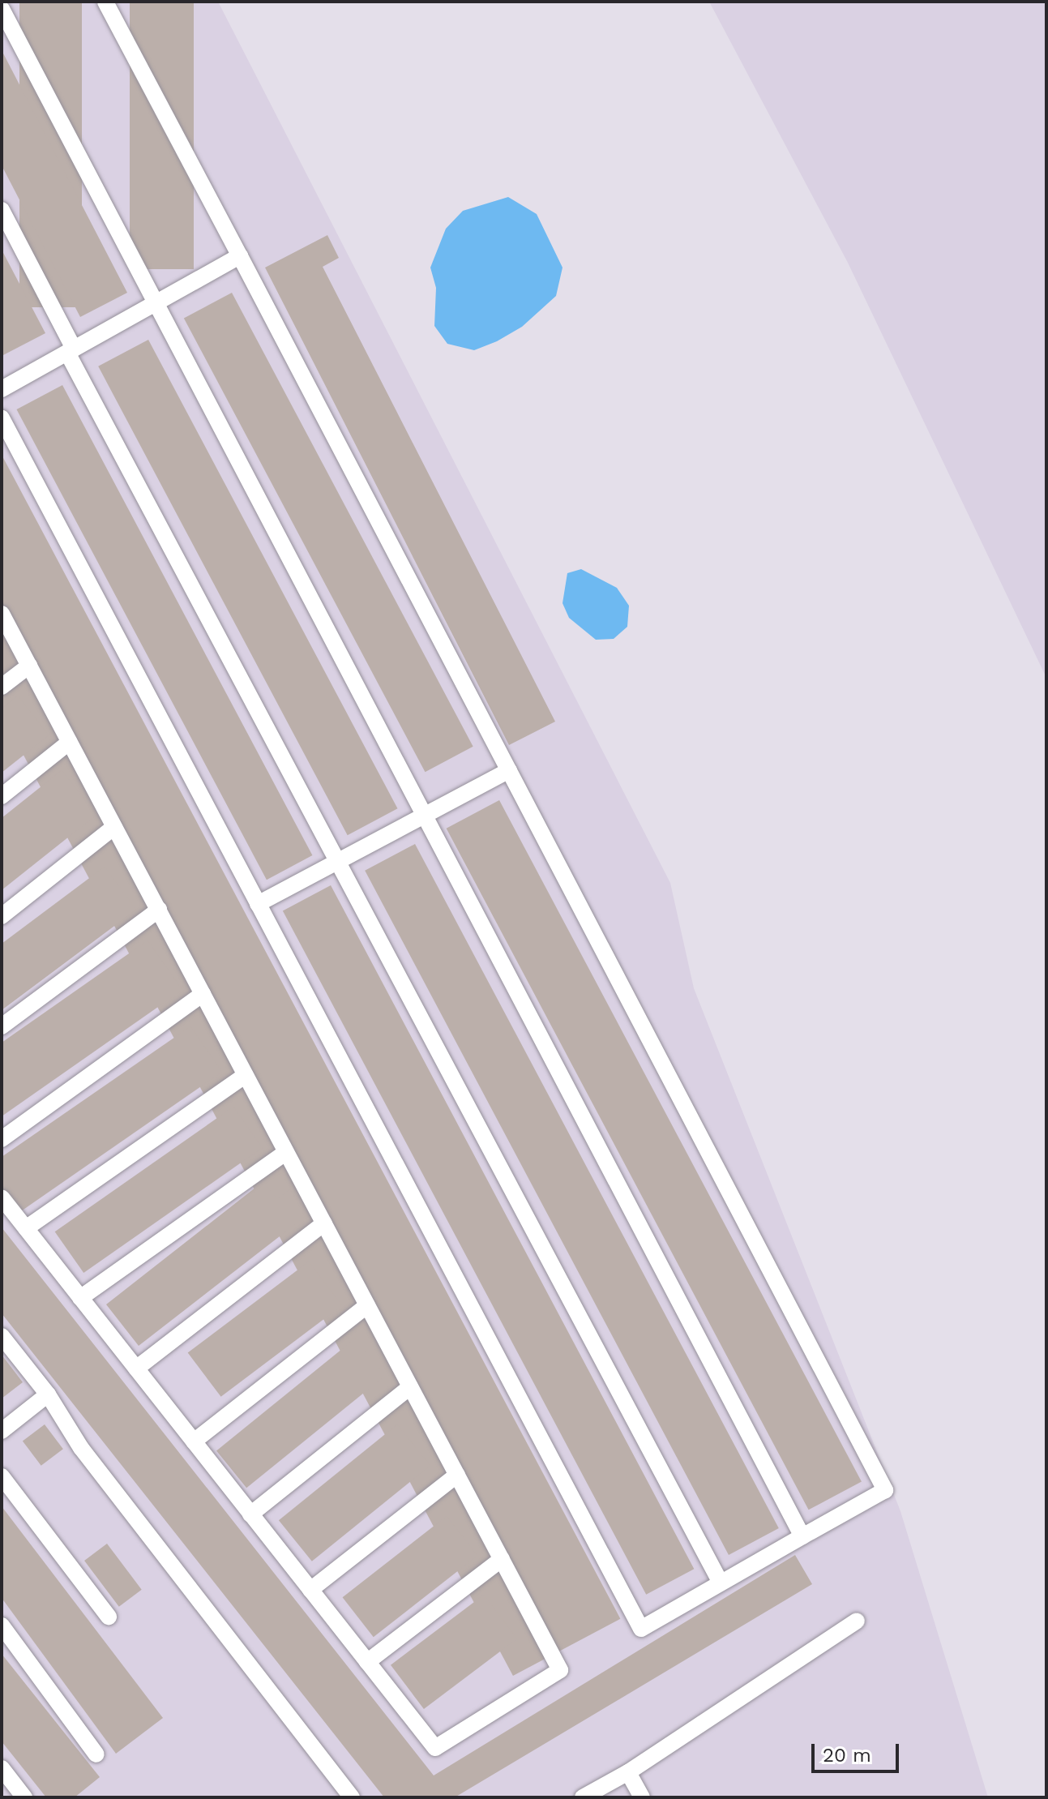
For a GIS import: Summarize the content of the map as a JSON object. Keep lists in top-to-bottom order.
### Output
{
  "scale_bar": "20 m"
}
